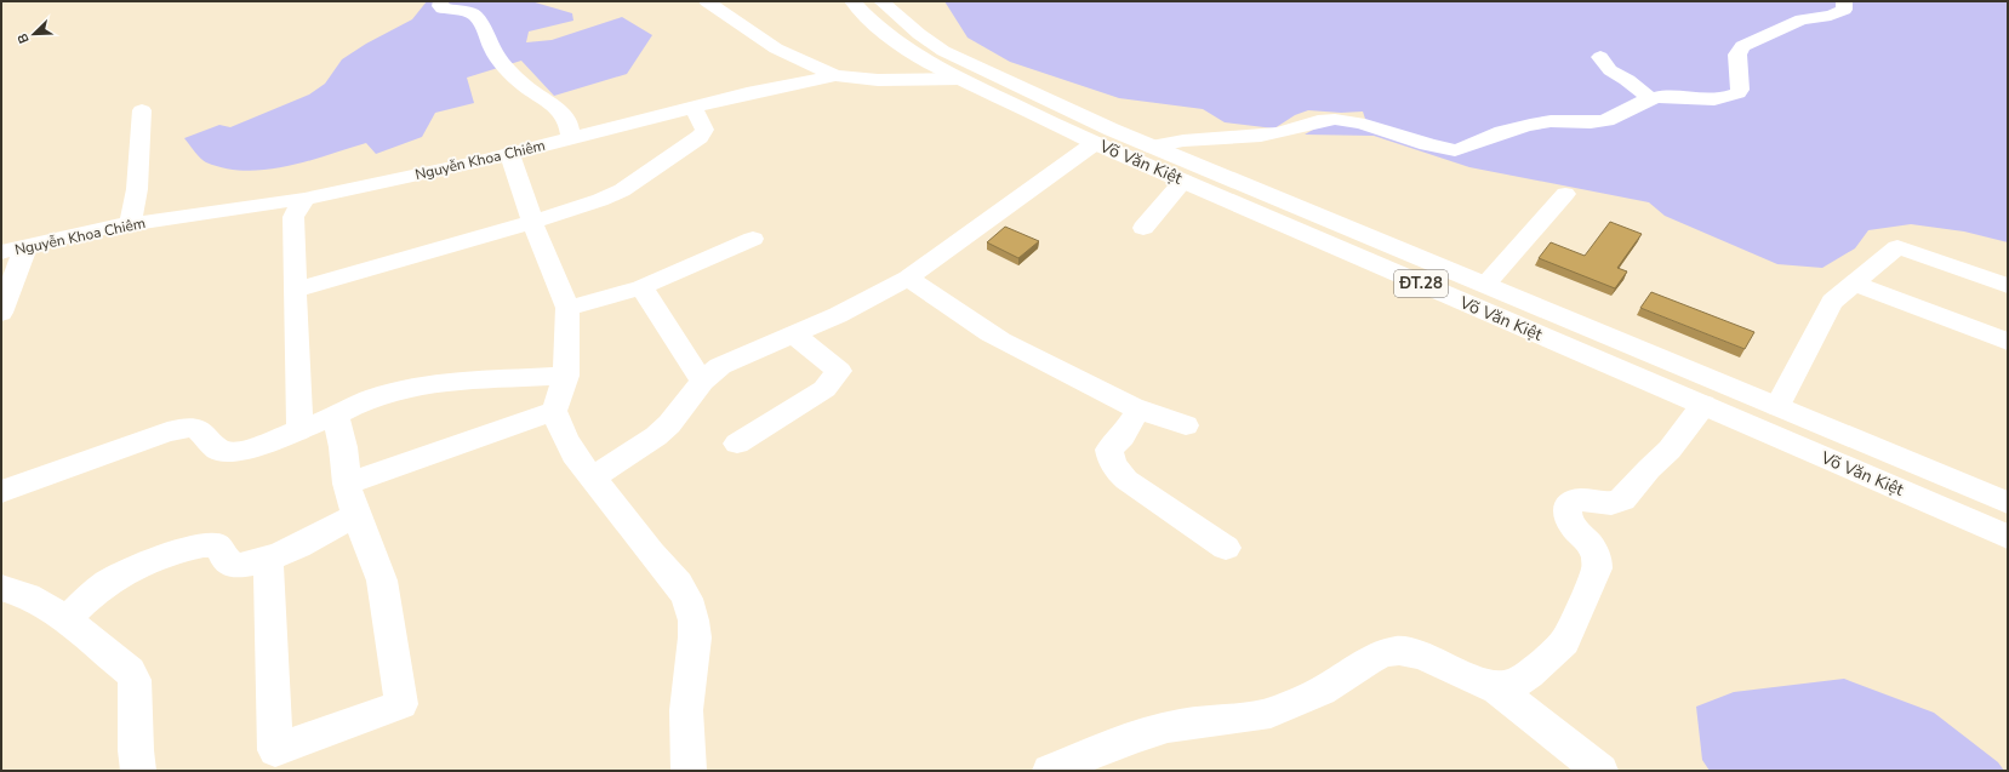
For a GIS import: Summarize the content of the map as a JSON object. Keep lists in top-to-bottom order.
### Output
{
  "streets": {
    "street": ["Nguyễn Khoa Chiêm", "Võ Văn Kiệt", "ĐT.28"]
  },
  "crossings": [
    ["Nguyễn Khoa Chiêm", "Võ Văn Kiệt"]
  ],
  "north": "bottom left"
}
